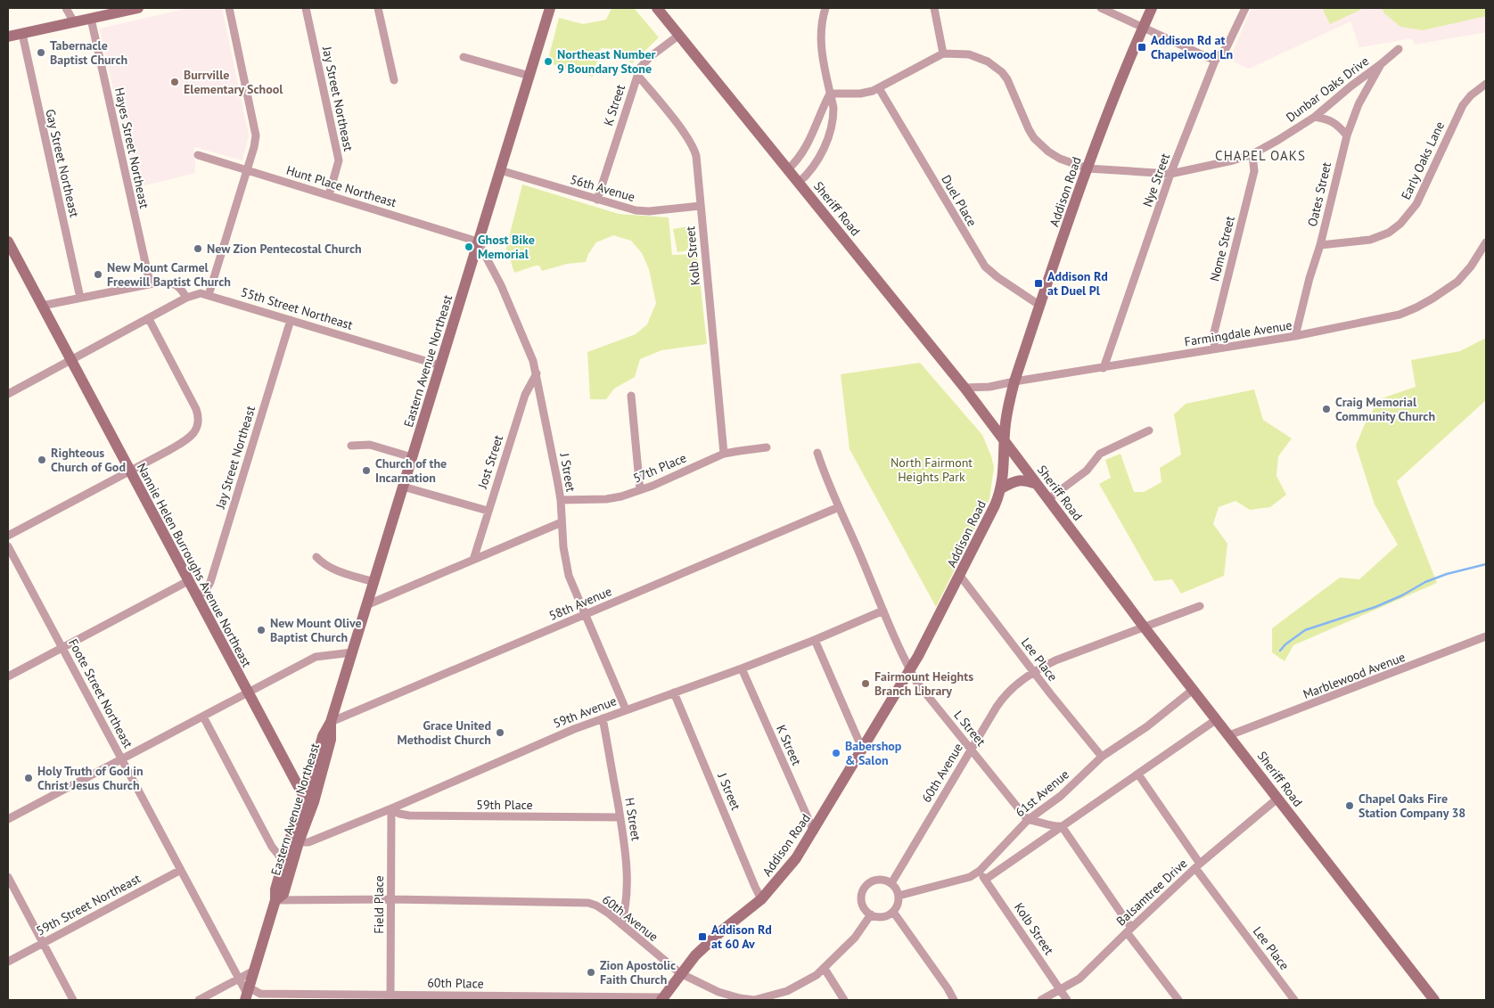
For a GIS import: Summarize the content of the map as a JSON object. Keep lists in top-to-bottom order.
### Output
{
  "streets": {
    "main road": [
      "Addison Road",
      "Sheriff Road",
      "Eastern Avenue Northeast",
      "Nannie Helen Burroughs Avenue Northeast"
    ],
    "street": [
      "Dunbar Oaks Drive",
      "Jay Street Northeast",
      "K Street",
      "Hayes Street Northeast",
      "Early Oaks Lane",
      "Gay Street Northeast",
      "Nye Street",
      "Hunt Place Northeast",
      "56th Avenue",
      "Oates Street",
      "Duel Place",
      "Nome Street",
      "Kolb Street",
      "55th Street Northeast",
      "Farmingdale Avenue",
      "Jost Street",
      "57th Place",
      "J Street",
      "58th Avenue",
      "Lee Place",
      "Marblewood Avenue",
      "Foote Street Northeast",
      "59th Avenue",
      "L Street",
      "60th Avenue",
      "61st Avenue",
      "59th Place",
      "H Street",
      "Balsamtree Drive",
      "59th Street Northeast",
      "Field Place",
      "60th Place"
    ]
  },
  "crossings": [
    ["Dunbar Oaks Drive", "Nye Street"],
    ["Dunbar Oaks Drive", "Addison Road"],
    ["Dunbar Oaks Drive", "Oates Street"],
    ["Dunbar Oaks Drive", "Nome Street"],
    ["Jay Street Northeast", "Hunt Place Northeast"],
    ["Jay Street Northeast", "55th Street Northeast"],
    ["Jay Street Northeast", "Nannie Helen Burroughs Avenue Northeast"],
    ["K Street", "56th Avenue"],
    ["K Street", "Addison Road"],
    ["K Street", "Sheriff Road"],
    ["K Street", "Kolb Street"],
    ["K Street", "59th Avenue"],
    ["Early Oaks Lane", "Oates Street"],
    ["Nye Street", "Farmingdale Avenue"],
    ["Hunt Place Northeast", "Eastern Avenue Northeast"],
    ["Hunt Place Northeast", "J Street"],
    ["56th Avenue", "Kolb Street"],
    ["56th Avenue", "Eastern Avenue Northeast"],
    ["Addison Road", "Duel Place"],
    ["Addison Road", "Sheriff Road"],
    ["Addison Road", "Farmingdale Avenue"],
    ["Addison Road", "J Street"],
    ["Addison Road", "Lee Place"],
    ["Addison Road", "L Street"],
    ["Addison Road", "60th Avenue"],
    ["Addison Road", "60th Place"],
    ["Oates Street", "Farmingdale Avenue"],
    ["Sheriff Road", "Farmingdale Avenue"],
    ["Sheriff Road", "Marblewood Avenue"],
    ["Sheriff Road", "60th Avenue"],
    ["Sheriff Road", "61st Avenue"],
    ["Sheriff Road", "Balsamtree Drive"],
    ["Nome Street", "Farmingdale Avenue"],
    ["Kolb Street", "57th Place"],
    ["Kolb Street", "61st Avenue"],
    ["Kolb Street", "Balsamtree Drive"],
    ["55th Street Northeast", "Eastern Avenue Northeast"],
    ["55th Street Northeast", "Nannie Helen Burroughs Avenue Northeast"],
    ["Eastern Avenue Northeast", "J Street"],
    ["Eastern Avenue Northeast", "Nannie Helen Burroughs Avenue Northeast"],
    ["Eastern Avenue Northeast", "58th Avenue"],
    ["Eastern Avenue Northeast", "Foote Street Northeast"],
    ["Eastern Avenue Northeast", "59th Avenue"],
    ["Eastern Avenue Northeast", "60th Avenue"],
    ["Eastern Avenue Northeast", "60th Place"],
    ["Jost Street", "J Street"],
    ["57th Place", "J Street"],
    ["J Street", "58th Avenue"],
    ["J Street", "59th Avenue"],
    ["58th Avenue", "L Street"],
    ["Lee Place", "60th Avenue"],
    ["Lee Place", "61st Avenue"],
    ["Lee Place", "Balsamtree Drive"],
    ["Foote Street Northeast", "59th Street Northeast"],
    ["Foote Street Northeast", "60th Place"],
    ["59th Avenue", "L Street"],
    ["59th Avenue", "59th Place"],
    ["59th Avenue", "H Street"],
    ["59th Avenue", "Field Place"],
    ["L Street", "60th Avenue"],
    ["L Street", "61st Avenue"],
    ["60th Avenue", "61st Avenue"],
    ["60th Avenue", "H Street"],
    ["60th Avenue", "Field Place"],
    ["59th Place", "H Street"],
    ["59th Place", "Field Place"],
    ["Field Place", "60th Place"]
  ],
  "districts": ["CHAPEL OAKS"],
  "parks": ["North Fairmont Heights Park"],
  "places": {
    "transit": ["Addison Rd at Chapelwood Ln", "Addison Rd at Duel Pl", "Addison Rd at 60 Av"],
    "other": [
      "Tabernacle Baptist Church",
      "Northeast Number 9 Boundary Stone",
      "Burrville Elementary School",
      "Ghost Bike Memorial",
      "New Zion Pentecostal Church",
      "New Mount Carmel Freewill Baptist Church",
      "Craig Memorial Community Church",
      "Righteous Church of God",
      "Church of the Incarnation",
      "New Mount Olive Baptist Church",
      "Fairmount Heights Branch Library",
      "Grace United Methodist Church",
      "Babershop & Salon",
      "Holy Truth of God in Christ Jesus Church",
      "Chapel Oaks Fire Station Company 38",
      "Zion Apostolic Faith Church"
    ]
  }
}
